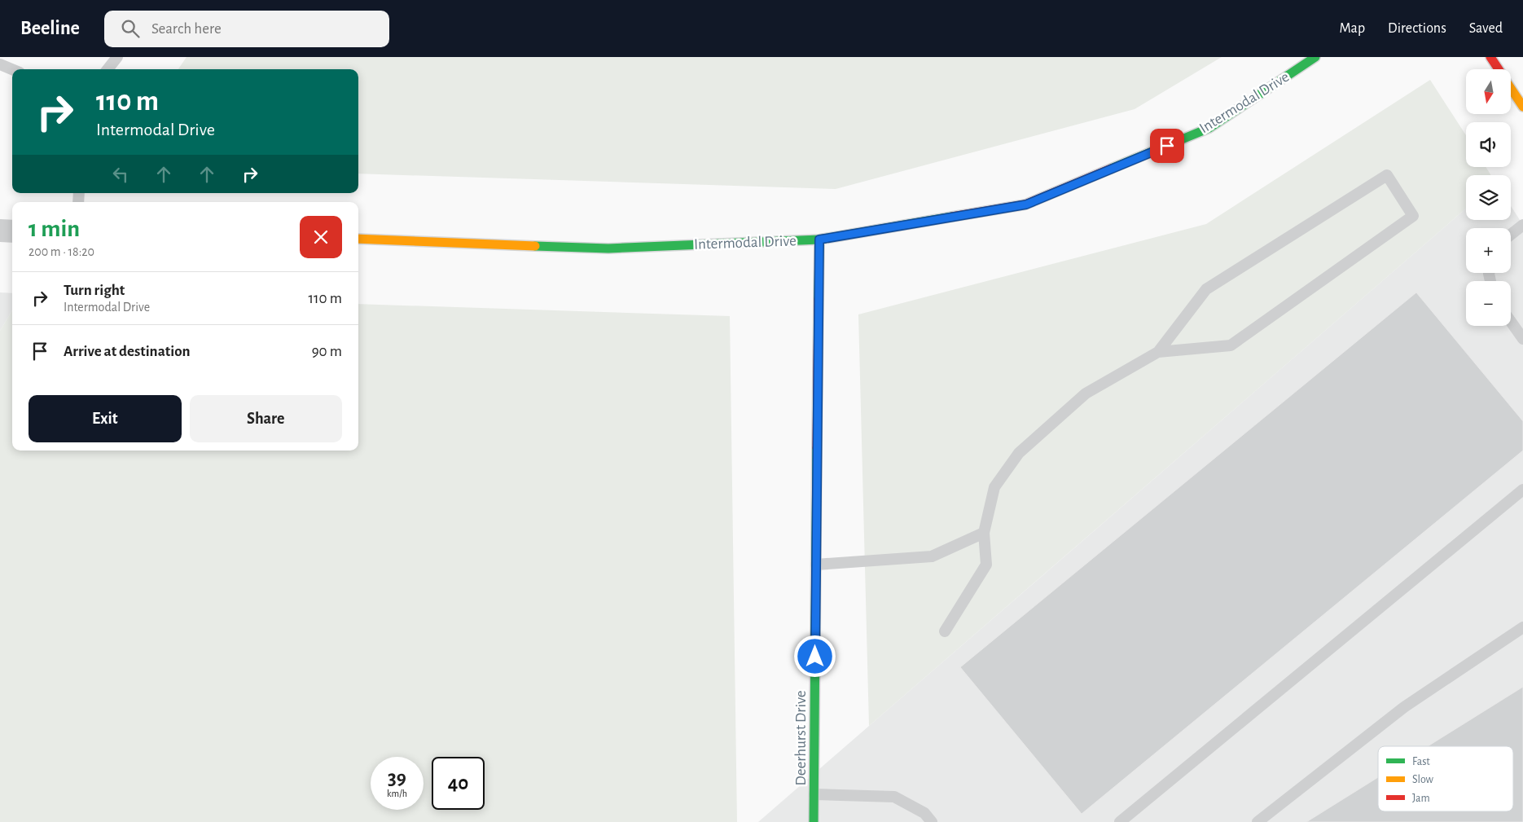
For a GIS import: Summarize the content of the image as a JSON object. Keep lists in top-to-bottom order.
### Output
{
  "streets": {
    "street": ["Intermodal Drive", "Deerhurst Drive"]
  },
  "crossings": [
    ["Intermodal Drive", "Deerhurst Drive"]
  ],
  "legend": ["Fast", "Slow", "Jam"],
  "north": "bottom",
  "page": {
    "header": "Beeline",
    "search": "Search here",
    "nav": ["Map", "Directions", "Saved"],
    "map_buttons": ["+", "−"],
    "turn": ["110 m", "Intermodal Drive"],
    "heading": ["1 min", "200 m · 18:20"],
    "list": [
      {
        "name": "Turn right",
        "note": "Intermodal Drive",
        "value": "110 m"
      },
      {
        "name": "Arrive at destination",
        "value": "90 m"
      }
    ],
    "buttons": ["Exit", "Share"],
    "speed": "39 km/h",
    "limit": "40"
  }
}
